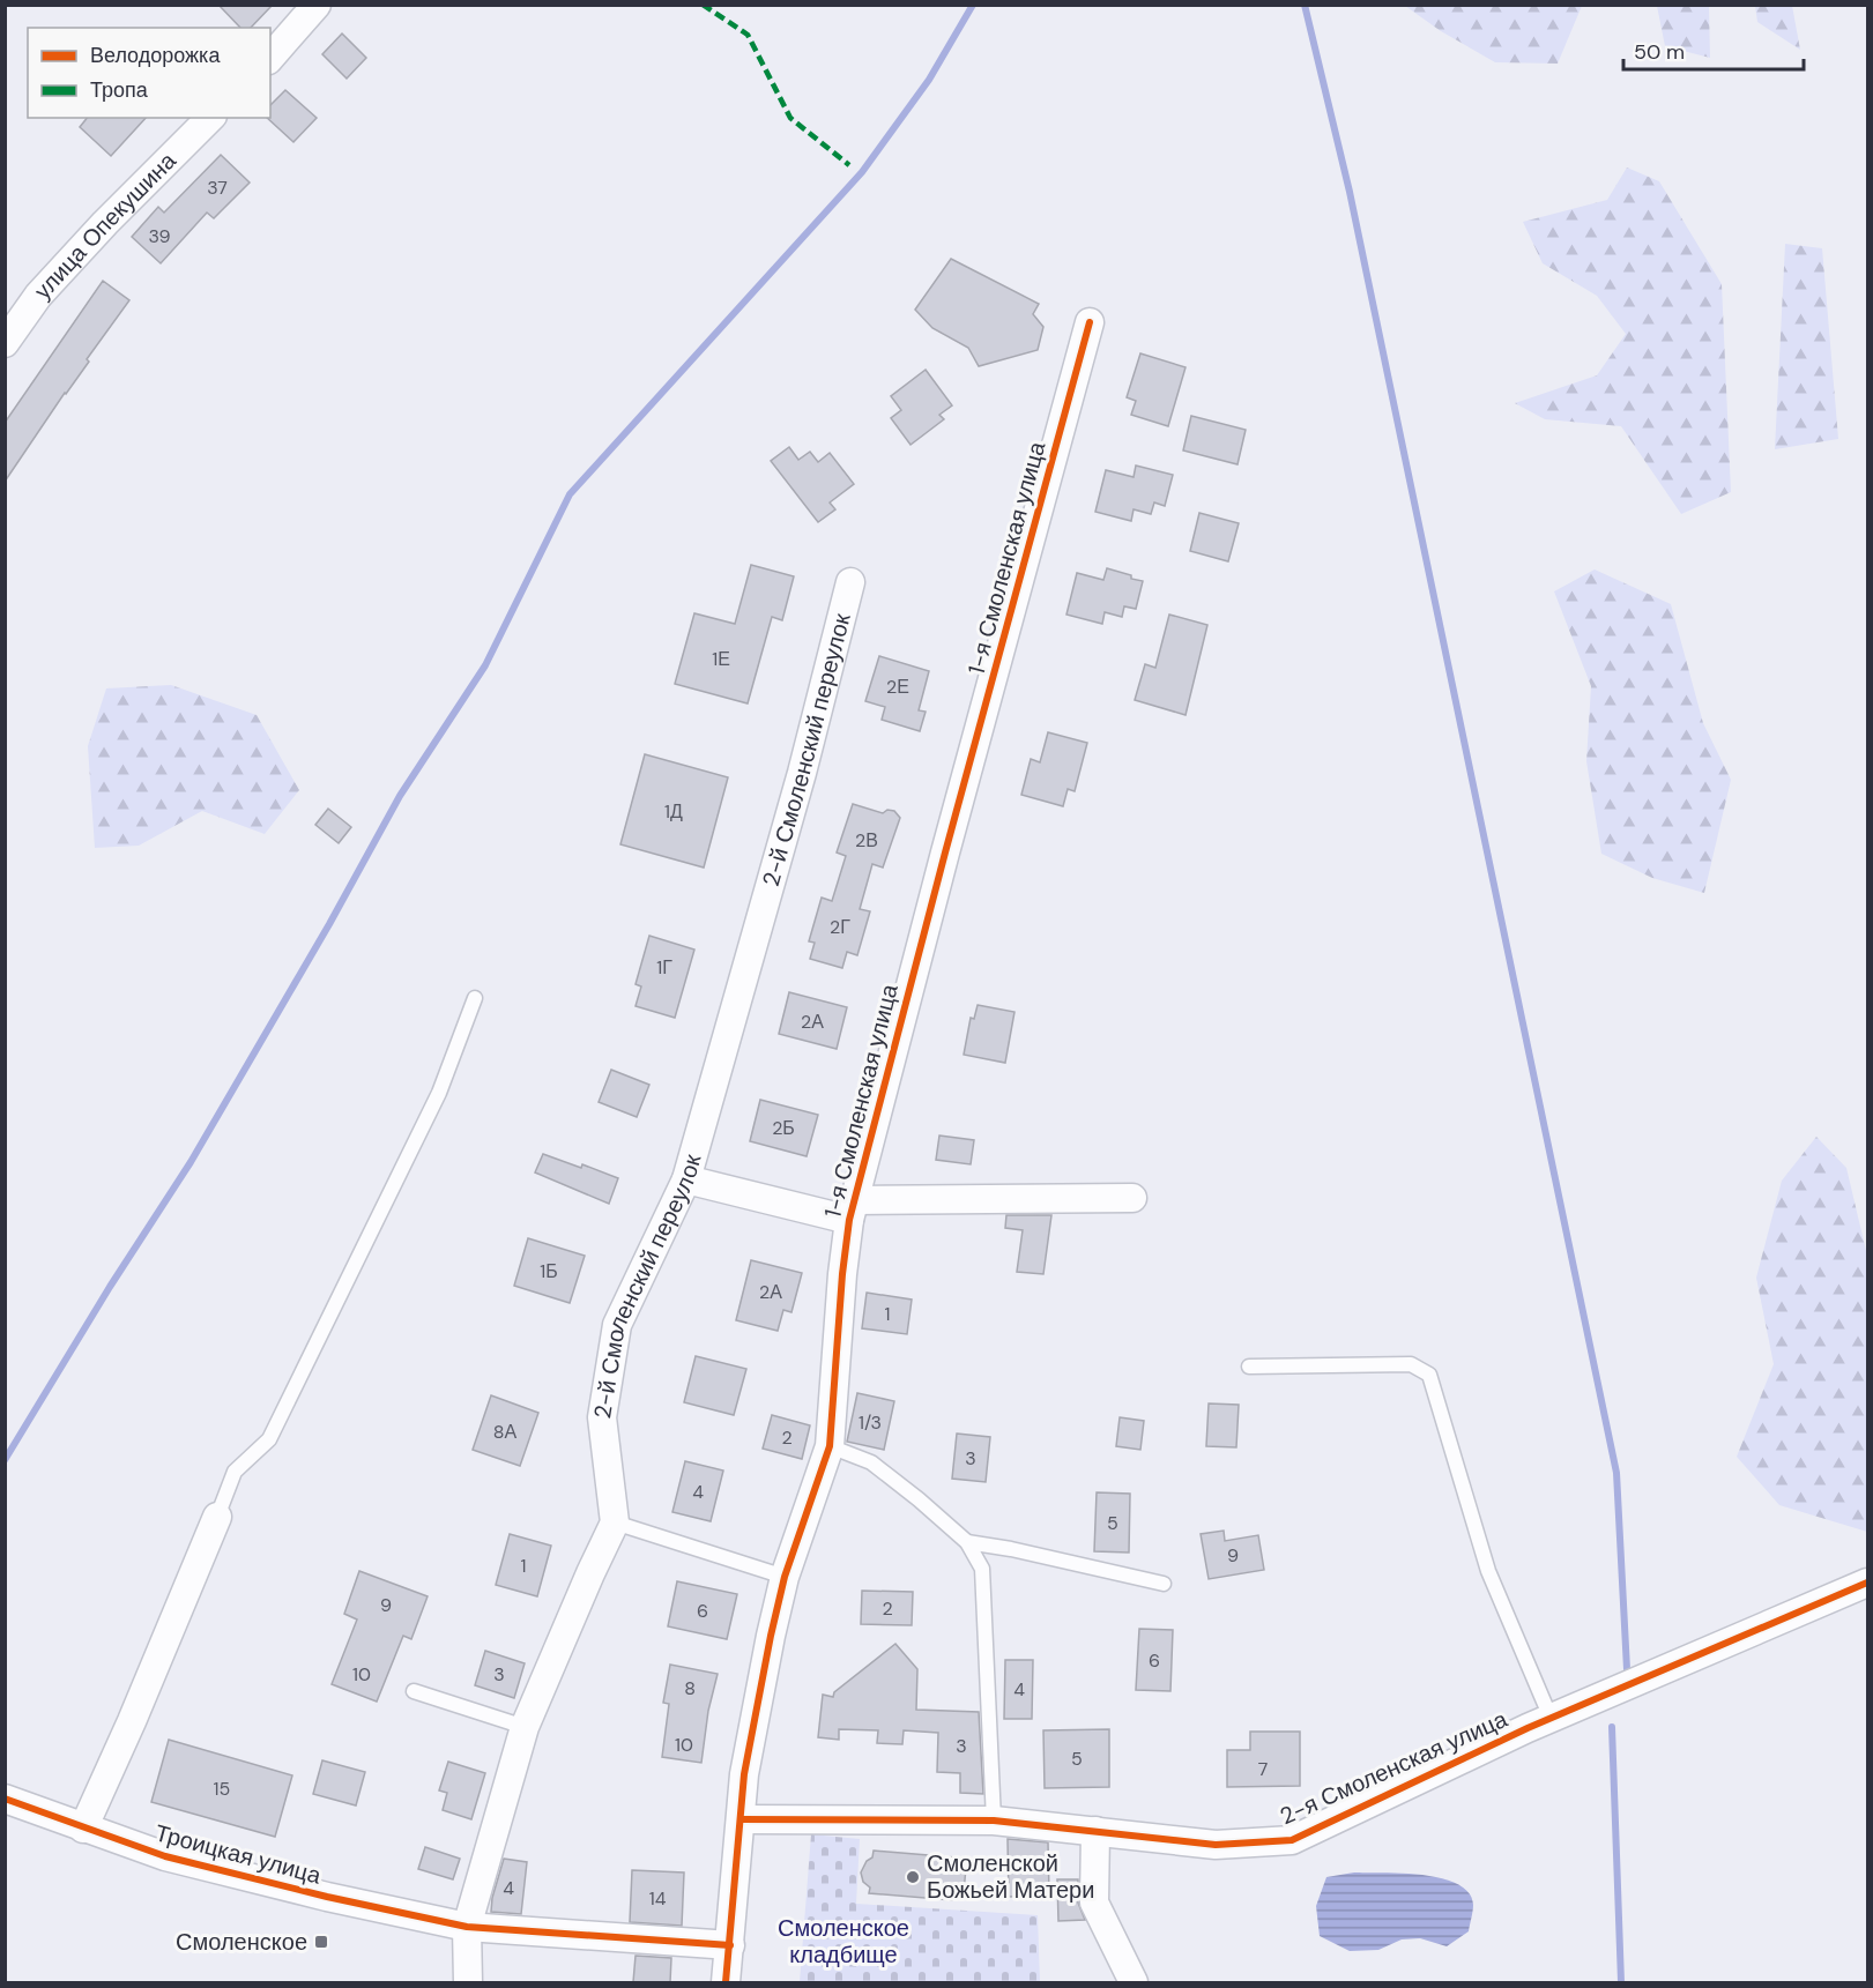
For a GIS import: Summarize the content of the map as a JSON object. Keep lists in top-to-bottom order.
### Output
{
  "streets": {
    "street": [
      "улица Опекушина",
      "1-я Смоленская улица",
      "2-й Смоленский переулок",
      "2-я Смоленская улица",
      "Троицкая улица"
    ]
  },
  "crossings": [
    ["1-я Смоленская улица", "2-я Смоленская улица"]
  ],
  "parks": ["Смоленское кладбище"],
  "places": {
    "other": ["Смоленской Божьей Матери"],
    "transit": ["Смоленское"]
  },
  "house_numbers": [
    "37",
    "39",
    "1Е",
    "2Е",
    "1Д",
    "2В",
    "2Г",
    "1Г",
    "2А",
    "2Б",
    "1Б",
    "2А",
    "1",
    "1/3",
    "8А",
    "2",
    "3",
    "4",
    "5",
    "9",
    "1",
    "9",
    "2",
    "6",
    "6",
    "10",
    "3",
    "8",
    "4",
    "10",
    "3",
    "5",
    "7",
    "15",
    "4",
    "14"
  ],
  "legend": ["Велодорожка", "Тропа"],
  "scale_bar": "50 m"
}
